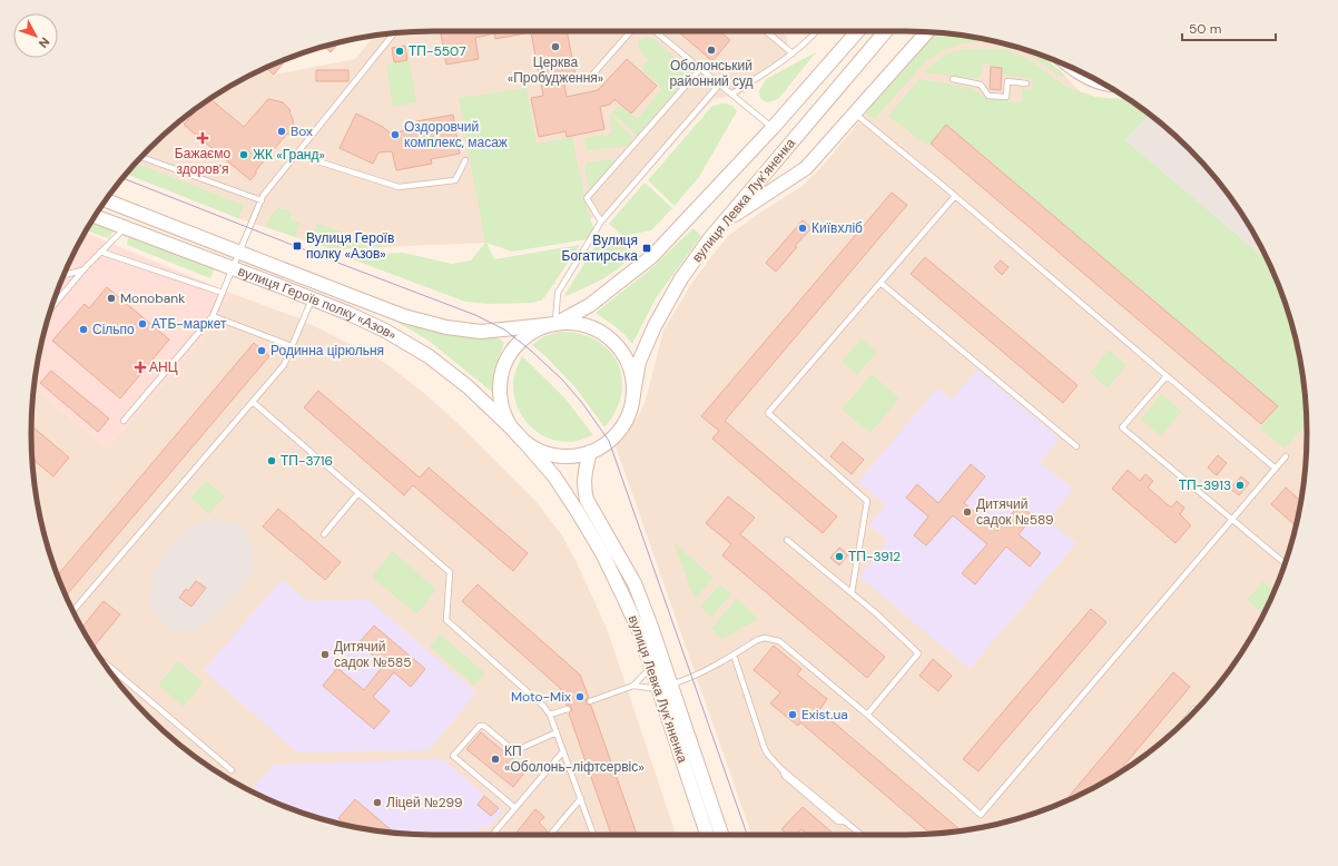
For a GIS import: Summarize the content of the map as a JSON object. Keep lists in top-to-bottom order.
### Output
{
  "streets": {
    "main road": ["вулиця Левка Лукʼяненка", "вулиця Героїв полку «Азов»"]
  },
  "crossings": [
    ["вулиця Левка Лукʼяненка", "вулиця Героїв полку «Азов»"]
  ],
  "places": {
    "other": [
      "Церква «Пробудження»",
      "Оболонський районний суд",
      "ТП-5507",
      "Box",
      "Оздоровчий комплекс, масаж",
      "ЖК «Гранд»",
      "Київхліб",
      "Monobank",
      "АТБ-маркет",
      "Сільпо",
      "Родинна цірюльня",
      "ТП-3716",
      "ТП-3913",
      "Дитячий садок №589",
      "ТП-3912",
      "Дитячий садок №585",
      "Moto-Mix",
      "Exist.ua",
      "КП «Оболонь-ліфтсервіс»",
      "Ліцей №299"
    ],
    "health": ["Бажаємо здоров'я", "АНЦ"],
    "transit": ["Вулиця Героїв полку «Азов»", "Вулиця Богатирська"]
  },
  "scale_bar": "50 m",
  "north": "bottom right"
}
